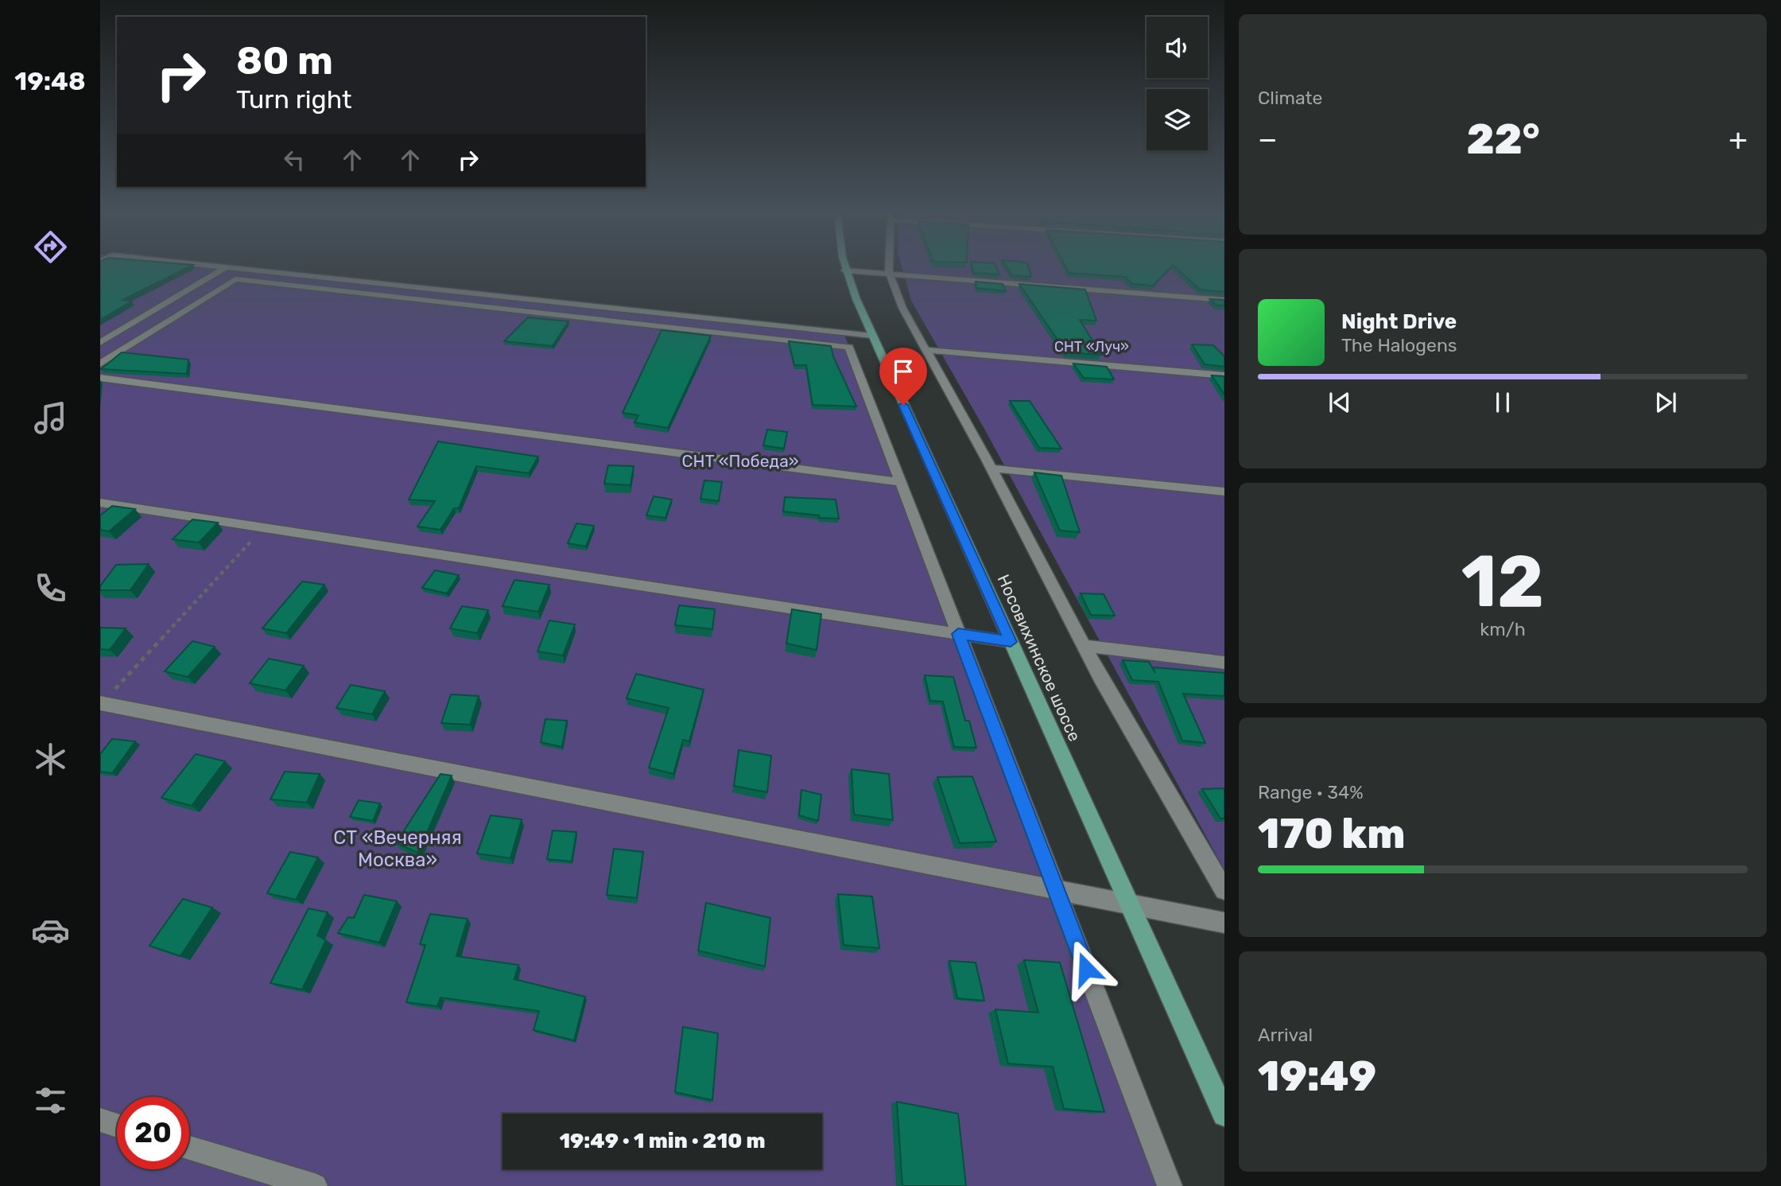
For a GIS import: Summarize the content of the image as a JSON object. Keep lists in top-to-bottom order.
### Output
{
  "streets": {
    "main road": ["Носовихинское шоссе"]
  },
  "parks": ["СНТ «Луч»", "СНТ «Победа»", "СТ «Вечерняя Москва»"],
  "page": {
    "tabs": "19:48",
    "tile": [
      "Climate",
      ["12", "km/h"],
      ["Range · 34%", "170 km"],
      ["Arrival", "19:49"]
    ],
    "turn": ["80 m", "Turn right"],
    "heat": ["−", "22°", "+"],
    "song": ["Night Drive", "The Halogens"],
    "limit": "20",
    "trip": "19:49 · 1 min · 210 m"
  }
}
